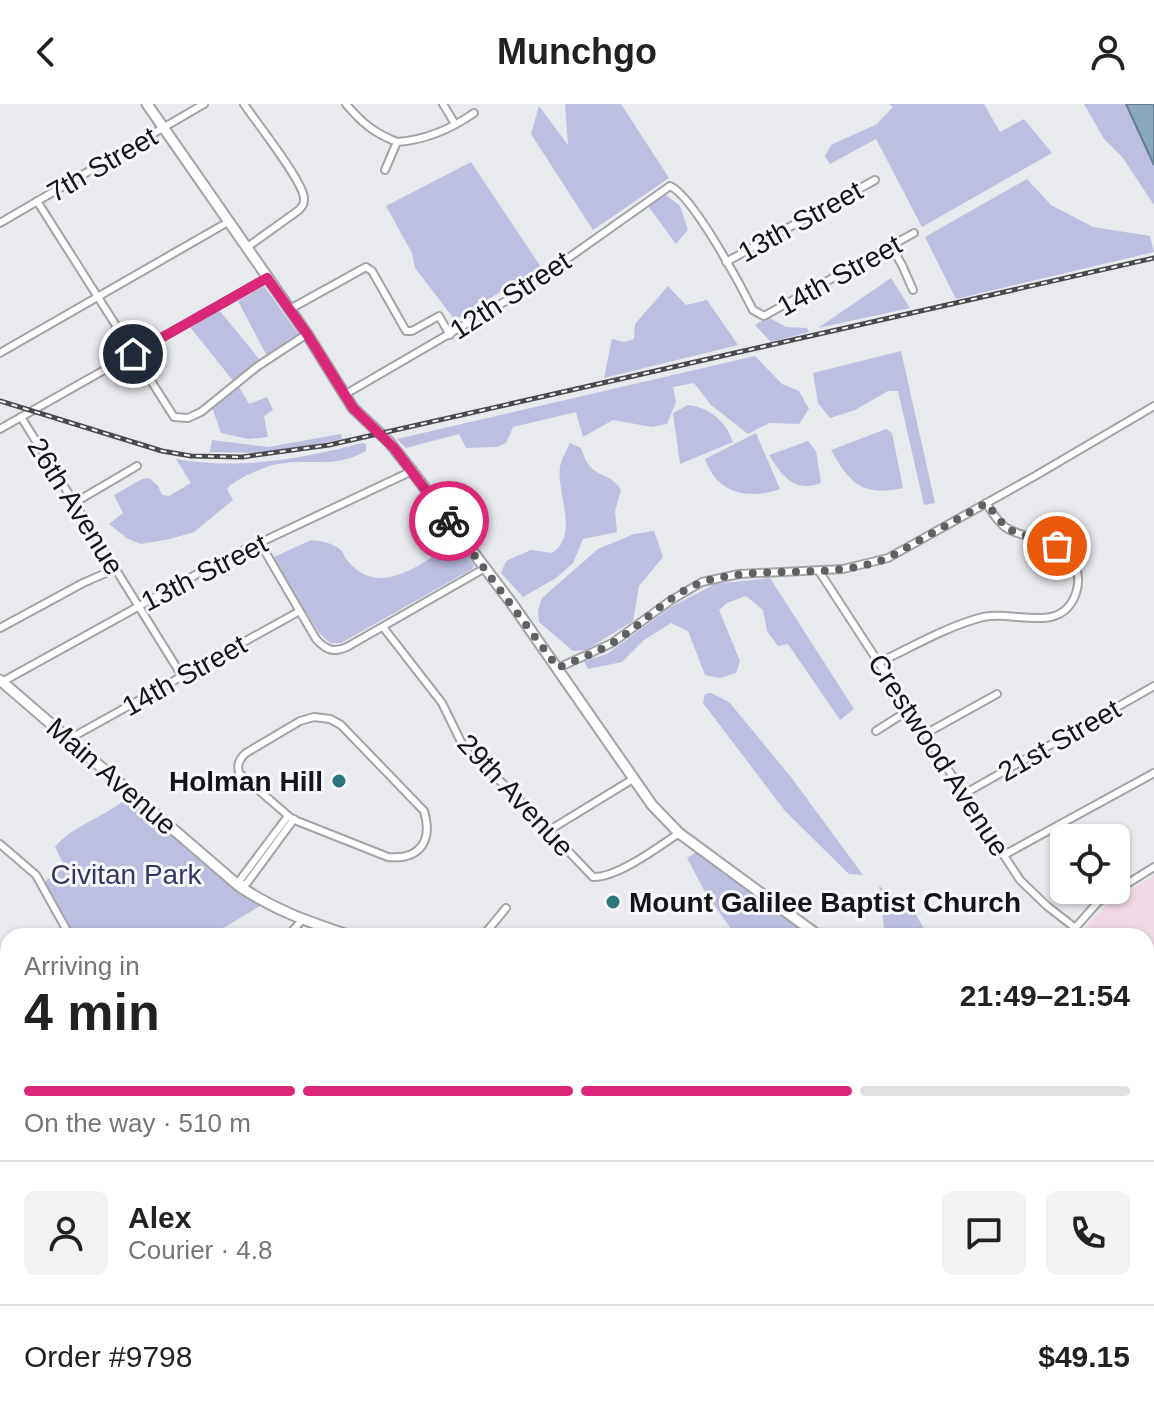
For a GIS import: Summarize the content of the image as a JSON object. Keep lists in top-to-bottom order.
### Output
{
  "streets": {
    "street": [
      "7th Street",
      "13th Street",
      "14th Street",
      "12th Street",
      "26th Avenue",
      "21st Street",
      "Crestwood Avenue",
      "Main Avenue",
      "29th Avenue"
    ]
  },
  "crossings": [
    ["13th Street", "14th Street"],
    ["13th Street", "12th Street"],
    ["13th Street", "26th Avenue"],
    ["13th Street", "Main Avenue"],
    ["14th Street", "12th Street"],
    ["14th Street", "26th Avenue"],
    ["14th Street", "Main Avenue"],
    ["21st Street", "Crestwood Avenue"]
  ],
  "parks": ["Civitan Park"],
  "places": ["Holman Hill", "Mount Galilee Baptist Church"],
  "page": {
    "header": "Munchgo",
    "heading": ["4 min", "Arriving in", "21:49–21:54"],
    "panel": [
      "Alex",
      "Courier · 4.8",
      "Order #9798",
      "$49.15"
    ],
    "bar": "On the way · 510 m"
  }
}
